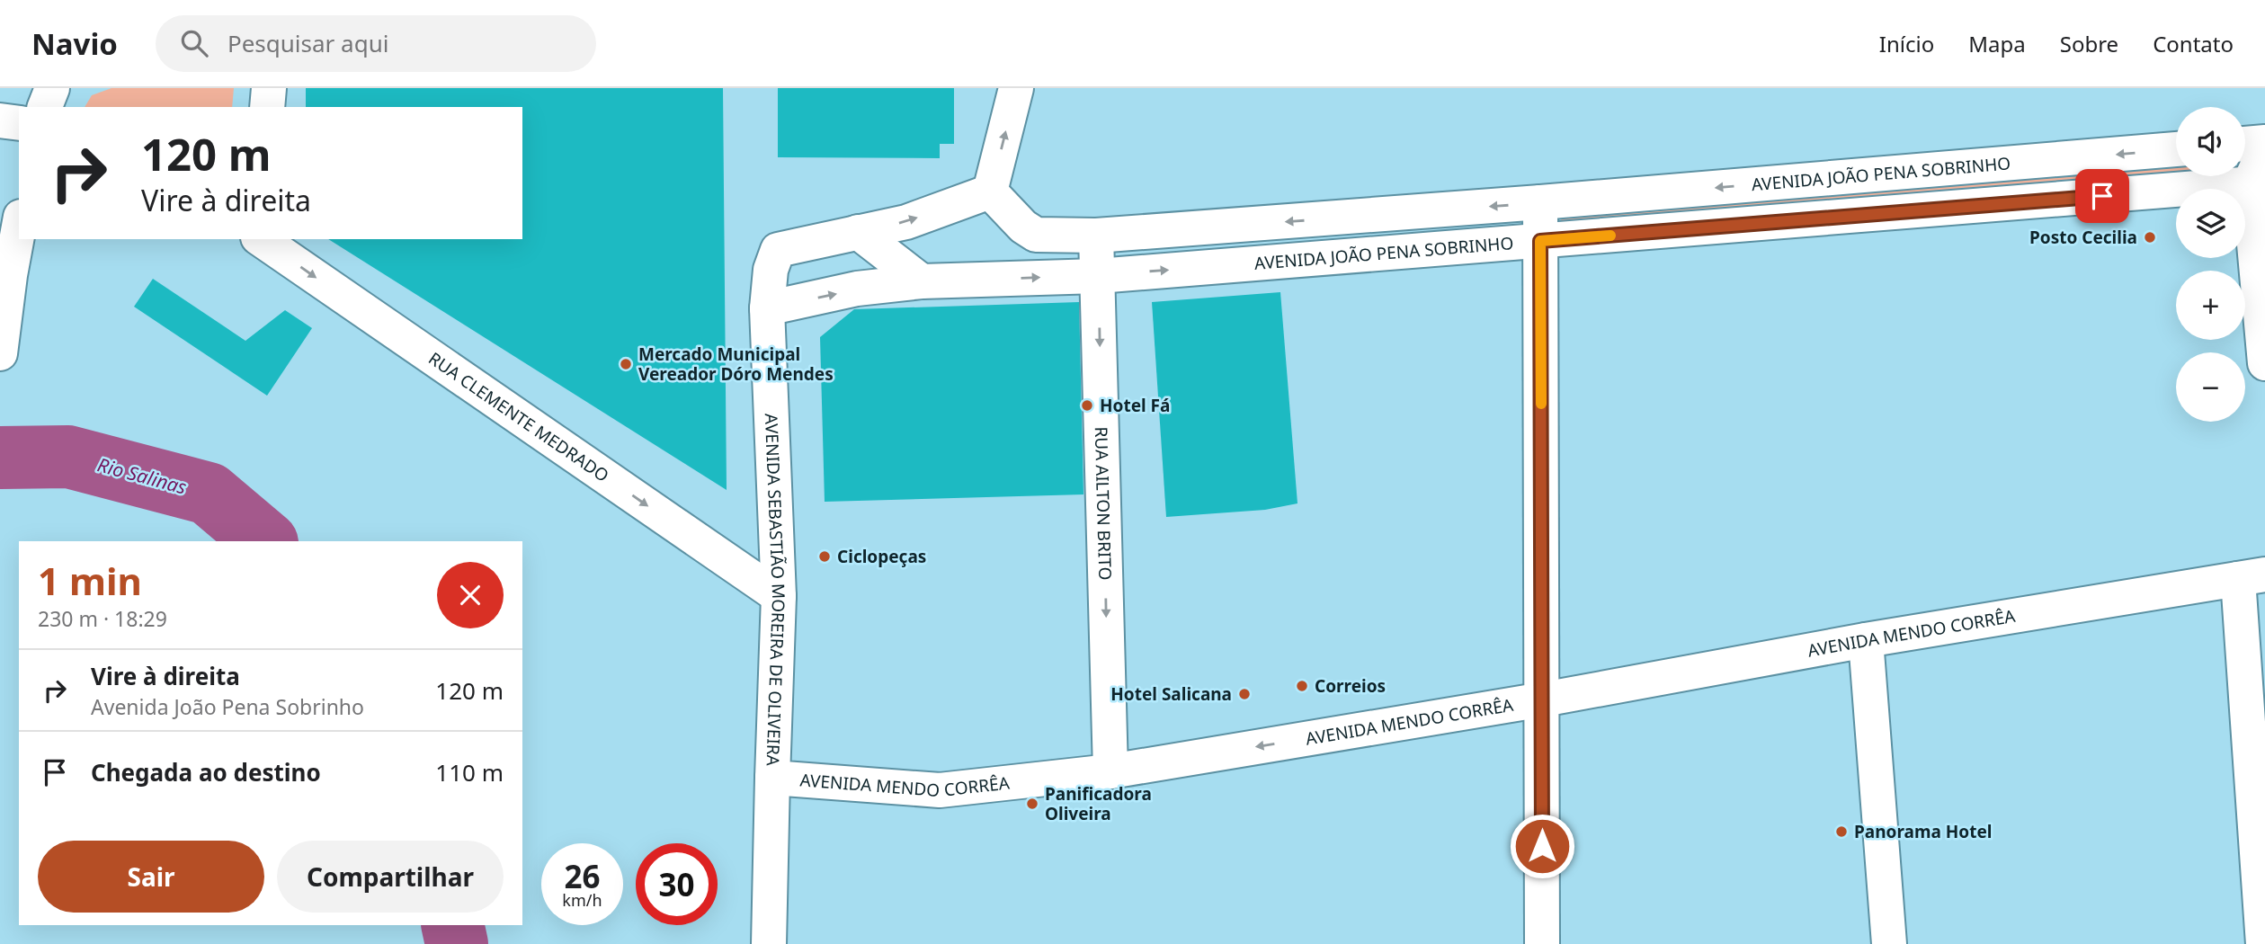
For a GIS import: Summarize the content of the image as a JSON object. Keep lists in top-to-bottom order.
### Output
{
  "streets": {
    "main road": [
      "AVENIDA JOÃO PENA SOBRINHO",
      "RUA CLEMENTE MEDRADO",
      "RUA AILTON BRITO",
      "AVENIDA SEBASTIÃO MOREIRA DE OLIVEIRA",
      "AVENIDA MENDO CORRÊA"
    ]
  },
  "crossings": [
    ["AVENIDA JOÃO PENA SOBRINHO", "RUA AILTON BRITO"],
    ["AVENIDA JOÃO PENA SOBRINHO", "AVENIDA SEBASTIÃO MOREIRA DE OLIVEIRA"],
    ["RUA CLEMENTE MEDRADO", "AVENIDA SEBASTIÃO MOREIRA DE OLIVEIRA"],
    ["RUA AILTON BRITO", "AVENIDA MENDO CORRÊA"],
    ["AVENIDA SEBASTIÃO MOREIRA DE OLIVEIRA", "AVENIDA MENDO CORRÊA"]
  ],
  "one_way": ["RUA CLEMENTE MEDRADO", "RUA AILTON BRITO"],
  "water": ["Rio Salinas"],
  "places": [
    "Posto Cecilia",
    "Mercado Municipal Vereador Dóro Mendes",
    "Hotel Fá",
    "Ciclopeças",
    "Correios",
    "Hotel Salicana",
    "Panificadora Oliveira",
    "Panorama Hotel"
  ],
  "page": {
    "header": "Navio",
    "search": "Pesquisar aqui",
    "nav": [
      "Início",
      "Mapa",
      "Sobre",
      "Contato"
    ],
    "map_buttons": ["+", "−"],
    "turn": ["120 m", "Vire à direita"],
    "heading": ["1 min", "230 m · 18:29"],
    "list": [
      {
        "name": "Vire à direita",
        "note": "Avenida João Pena Sobrinho",
        "value": "120 m"
      },
      {
        "name": "Chegada ao destino",
        "value": "110 m"
      }
    ],
    "buttons": ["Sair", "Compartilhar"],
    "speed": "26 km/h",
    "limit": "30"
  }
}
